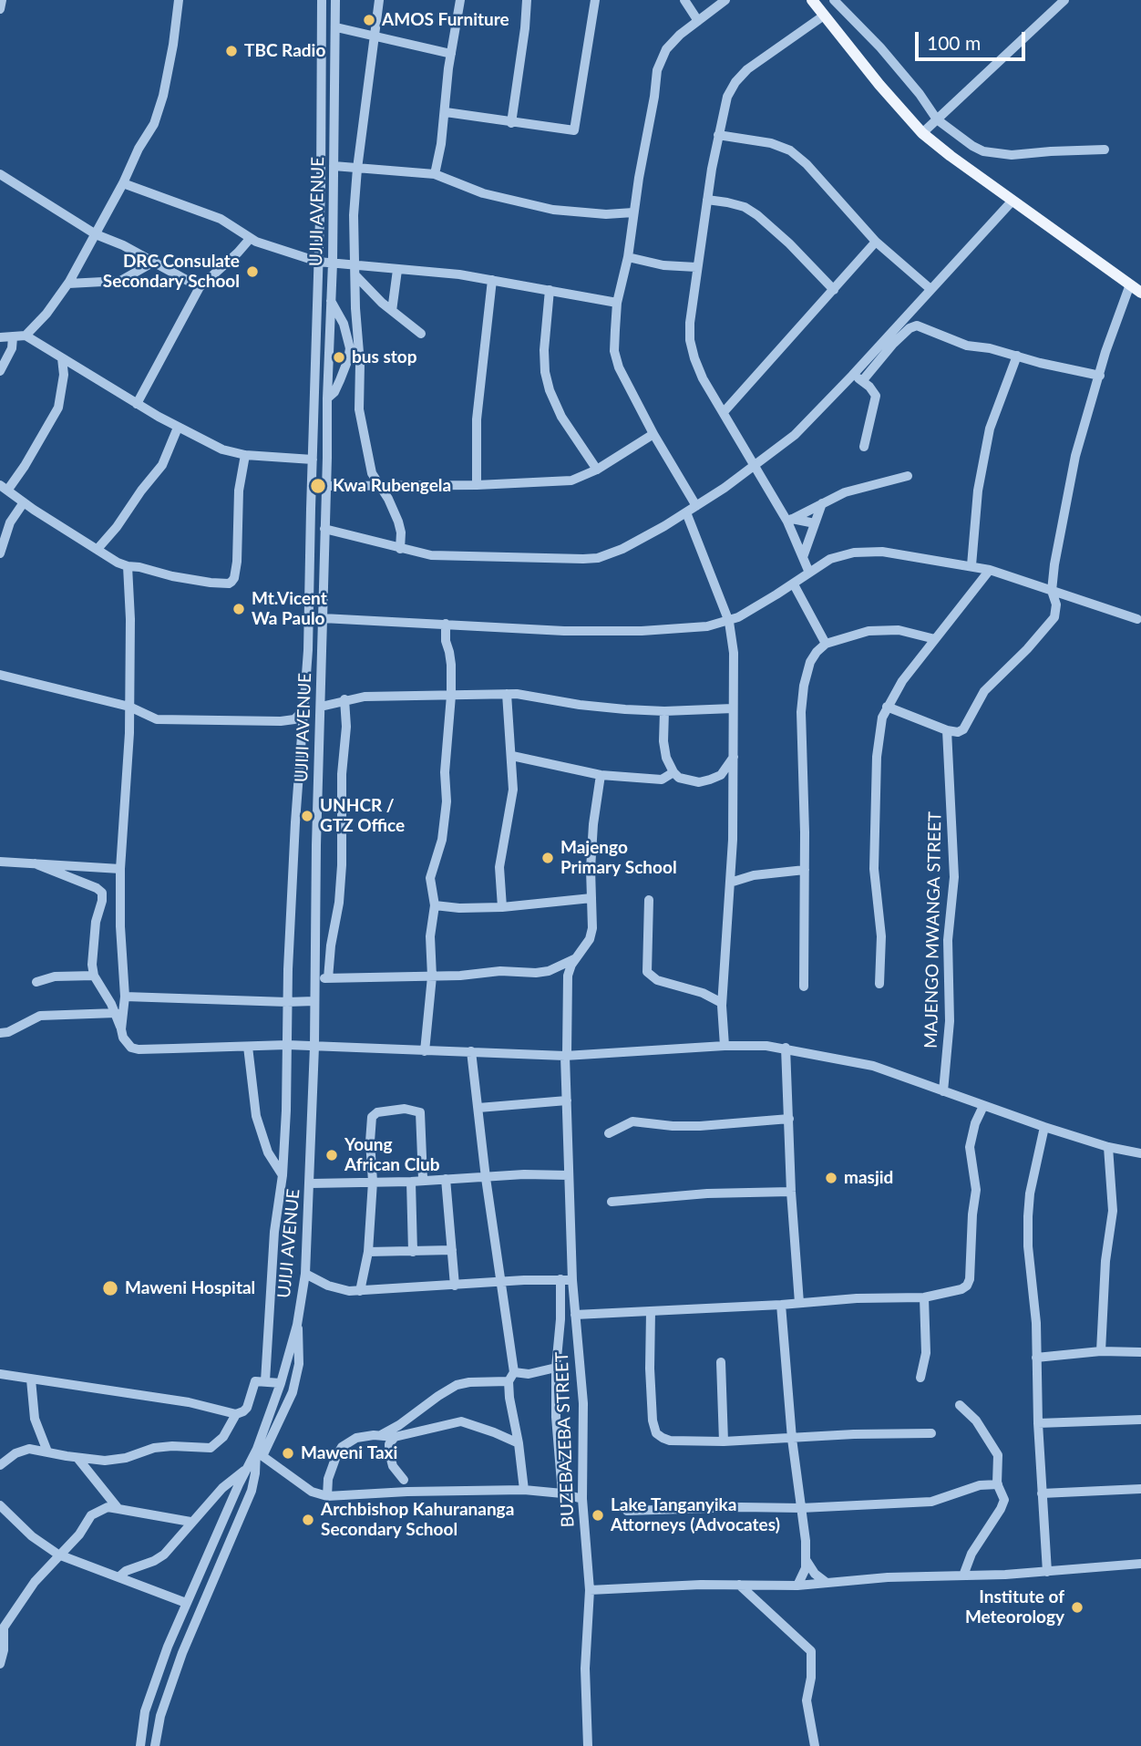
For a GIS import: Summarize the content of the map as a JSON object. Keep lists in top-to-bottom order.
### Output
{
  "streets": {
    "street": ["UJIJI AVENUE", "MAJENGO MWANGA STREET", "BUZEBAZEBA STREET"]
  },
  "places": [
    "AMOS Furniture",
    "TBC Radio",
    "DRC Consulate Secondary School",
    "bus stop",
    "Kwa Rubengela",
    "Mt.Vicent Wa Paulo",
    "UNHCR / GTZ Office",
    "Majengo Primary School",
    "Young African Club",
    "masjid",
    "Maweni Hospital",
    "Maweni Taxi",
    "Lake Tanganyika Attorneys (Advocates)",
    "Archbishop Kahurananga Secondary School",
    "Institute of Meteorology"
  ],
  "scale_bar": "100 m"
}
